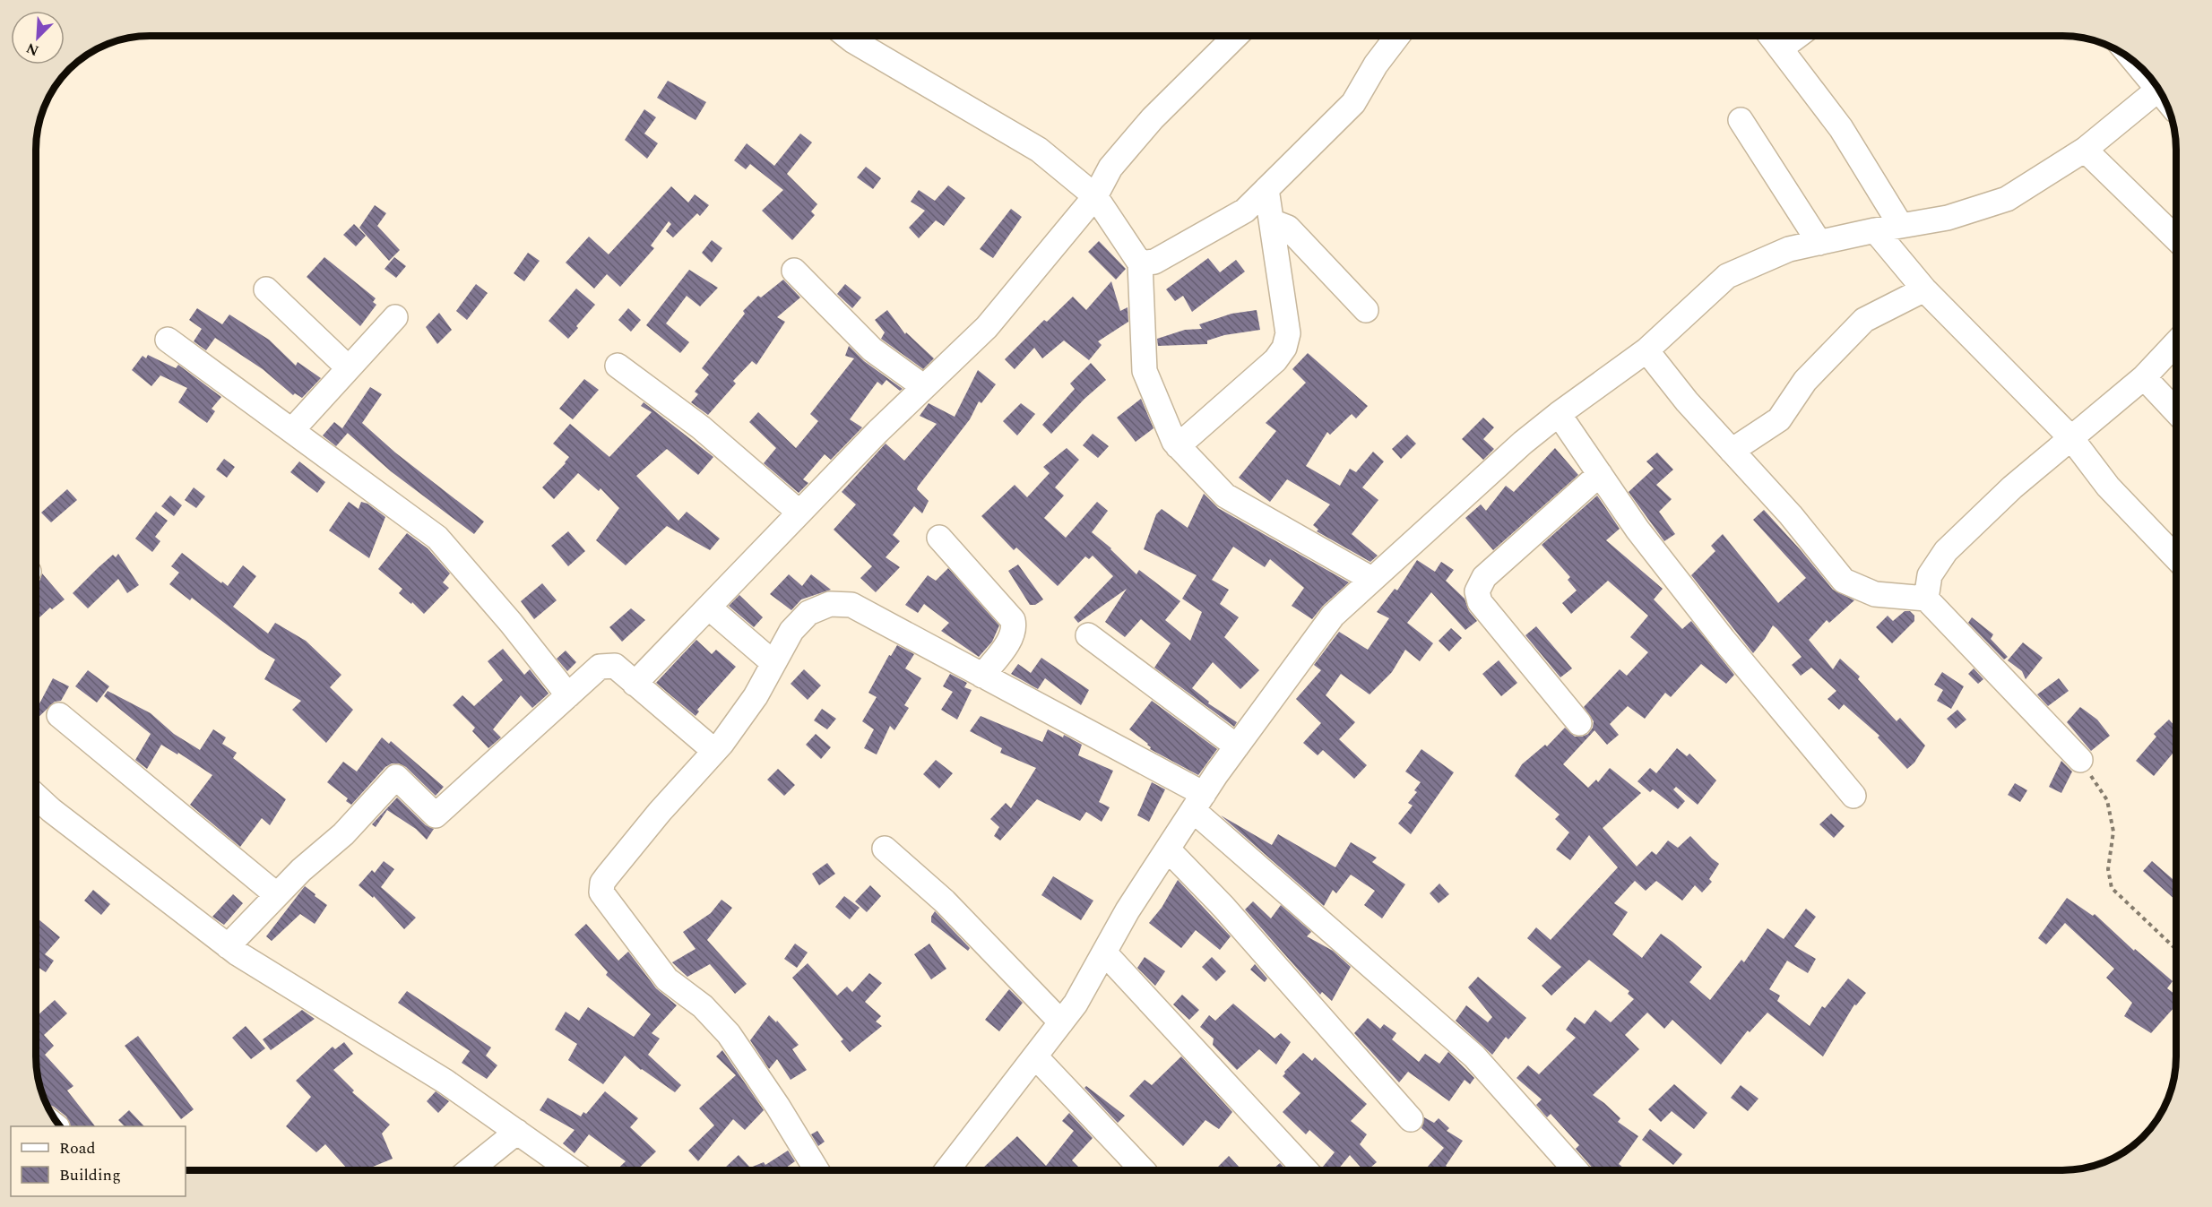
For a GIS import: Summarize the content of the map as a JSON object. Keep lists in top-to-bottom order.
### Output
{
  "legend": ["Road", "Building"],
  "north": "bottom left"
}
